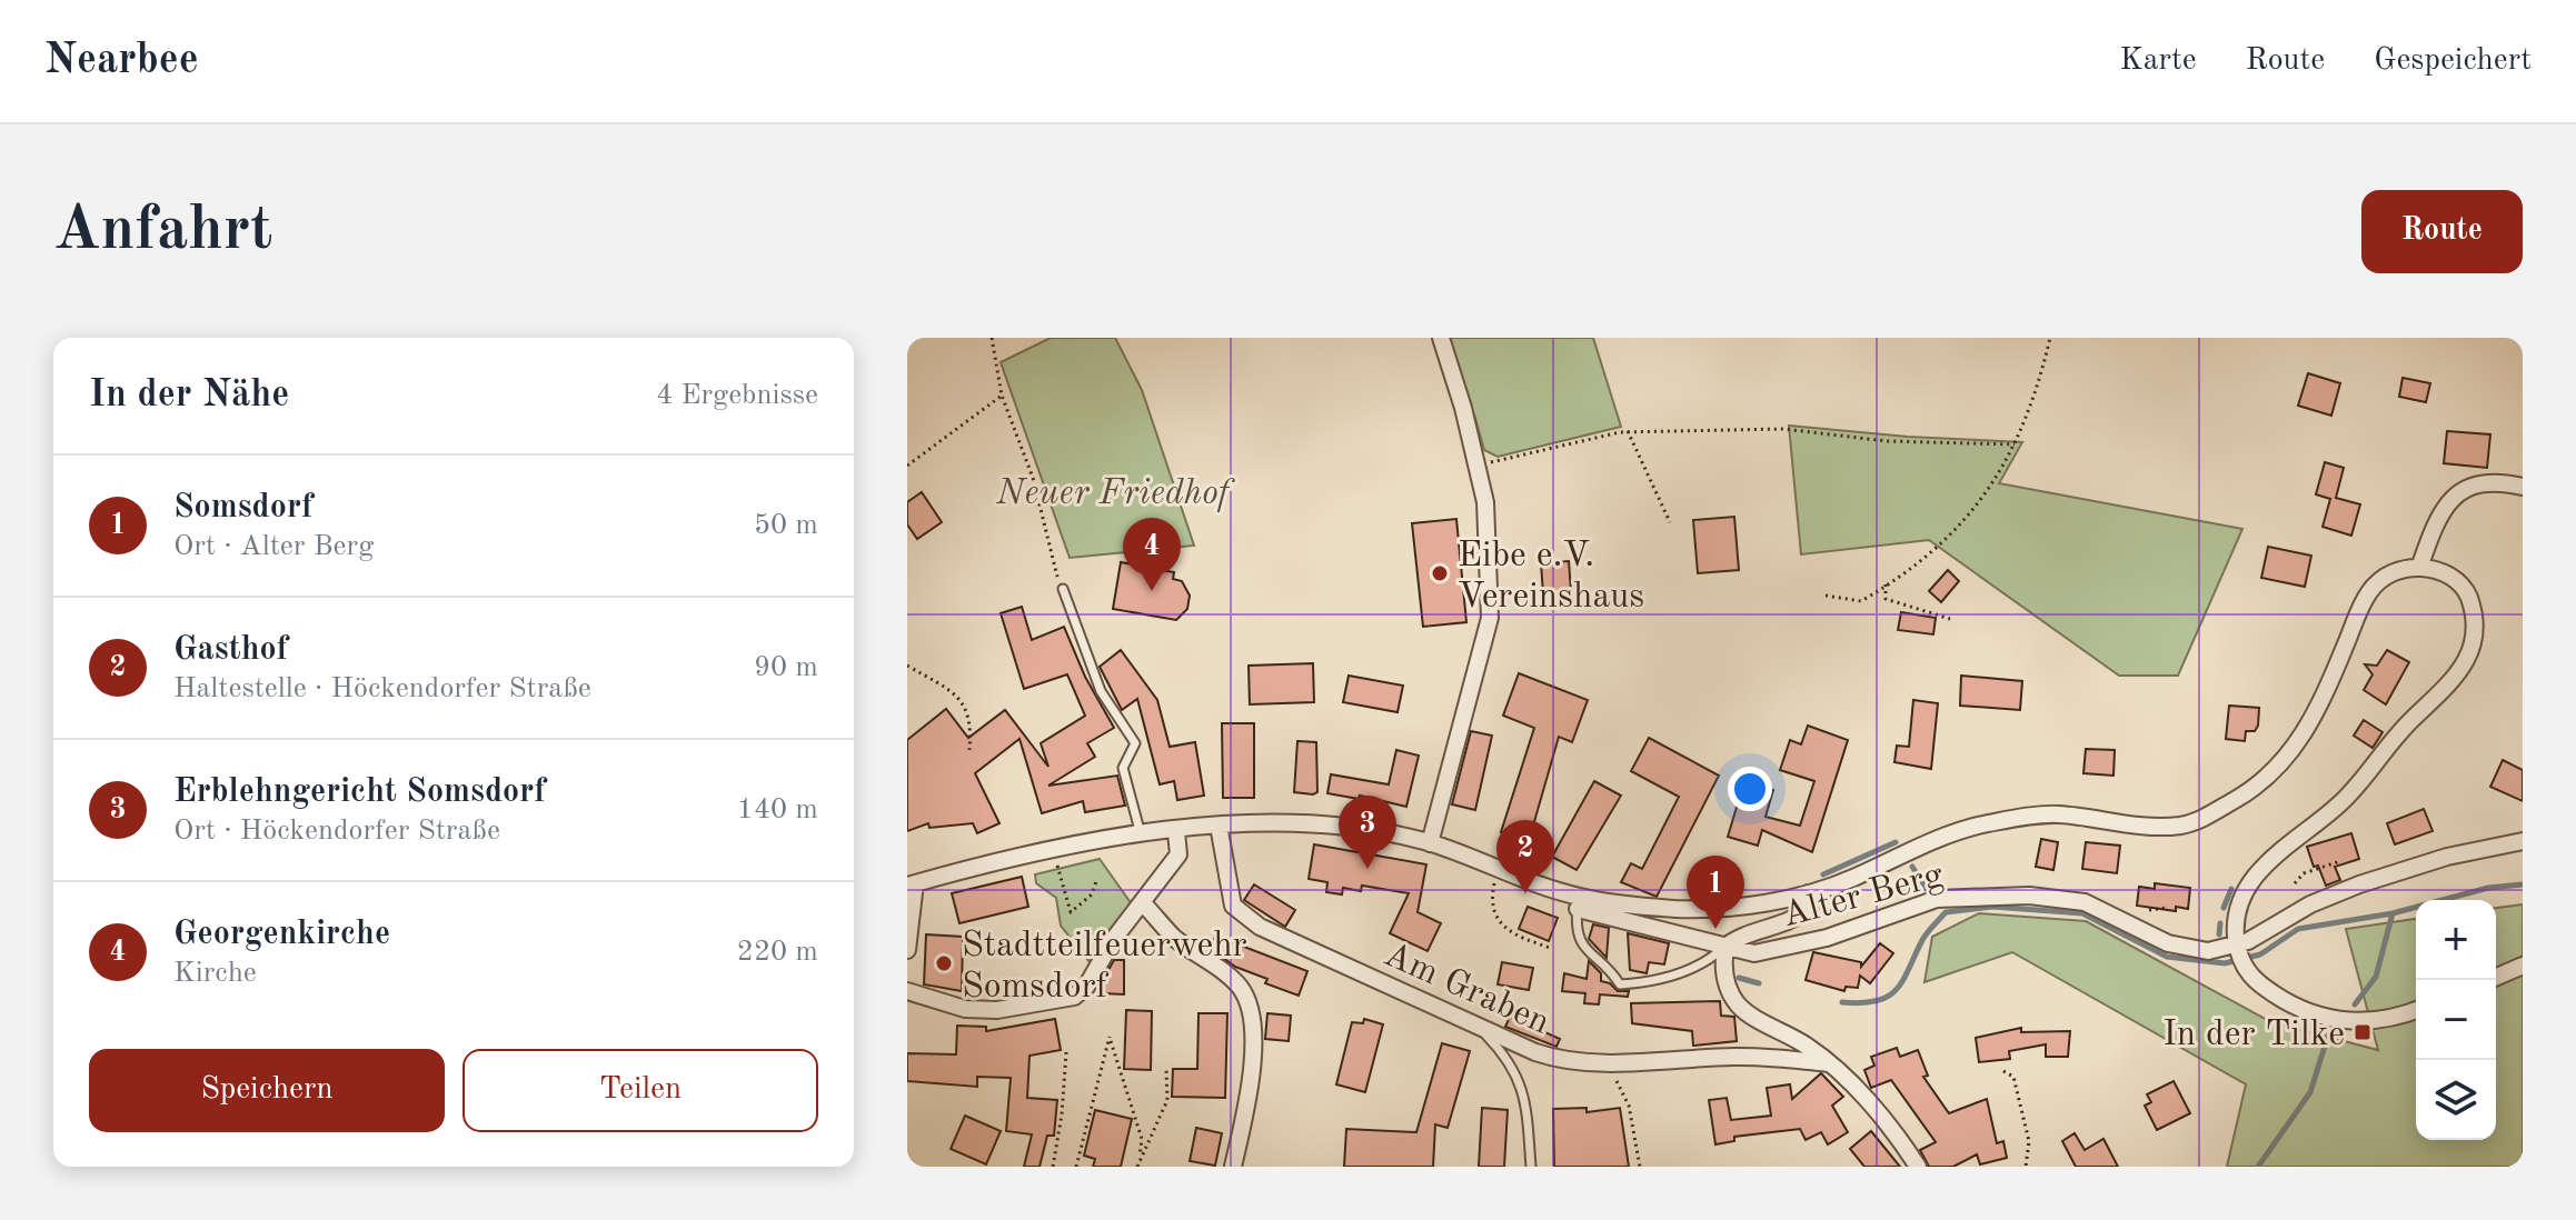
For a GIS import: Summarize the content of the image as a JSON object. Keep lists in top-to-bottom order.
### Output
{
  "streets": {
    "street": ["Alter Berg", "Am Graben"]
  },
  "parks": ["Neuer Friedhof"],
  "places": {
    "other": ["Eibe e.V. Vereinshaus", "Stadtteilfeuerwehr Somsdorf"],
    "transit": ["In der Tilke"]
  },
  "page": {
    "header": "Nearbee",
    "nav": ["Karte", "Route", "Gespeichert"],
    "buttons": [
      "Route",
      ["Speichern", "Teilen"]
    ],
    "title": "Anfahrt",
    "heading": ["In der Nähe", "4 Ergebnisse"],
    "list": [
      {
        "mark": "1",
        "name": "Somsdorf",
        "note": "Ort · Alter Berg",
        "value": "50 m"
      },
      {
        "mark": "2",
        "name": "Gasthof",
        "note": "Haltestelle · Höckendorfer Straße",
        "value": "90 m"
      },
      {
        "mark": "3",
        "name": "Erblehngericht Somsdorf",
        "note": "Ort · Höckendorfer Straße",
        "value": "140 m"
      },
      {
        "mark": "4",
        "name": "Georgenkirche",
        "note": "Kirche",
        "value": "220 m"
      }
    ],
    "pins": [
      "4",
      "3",
      "2",
      "1"
    ],
    "map_buttons": ["+", "−"]
  }
}
